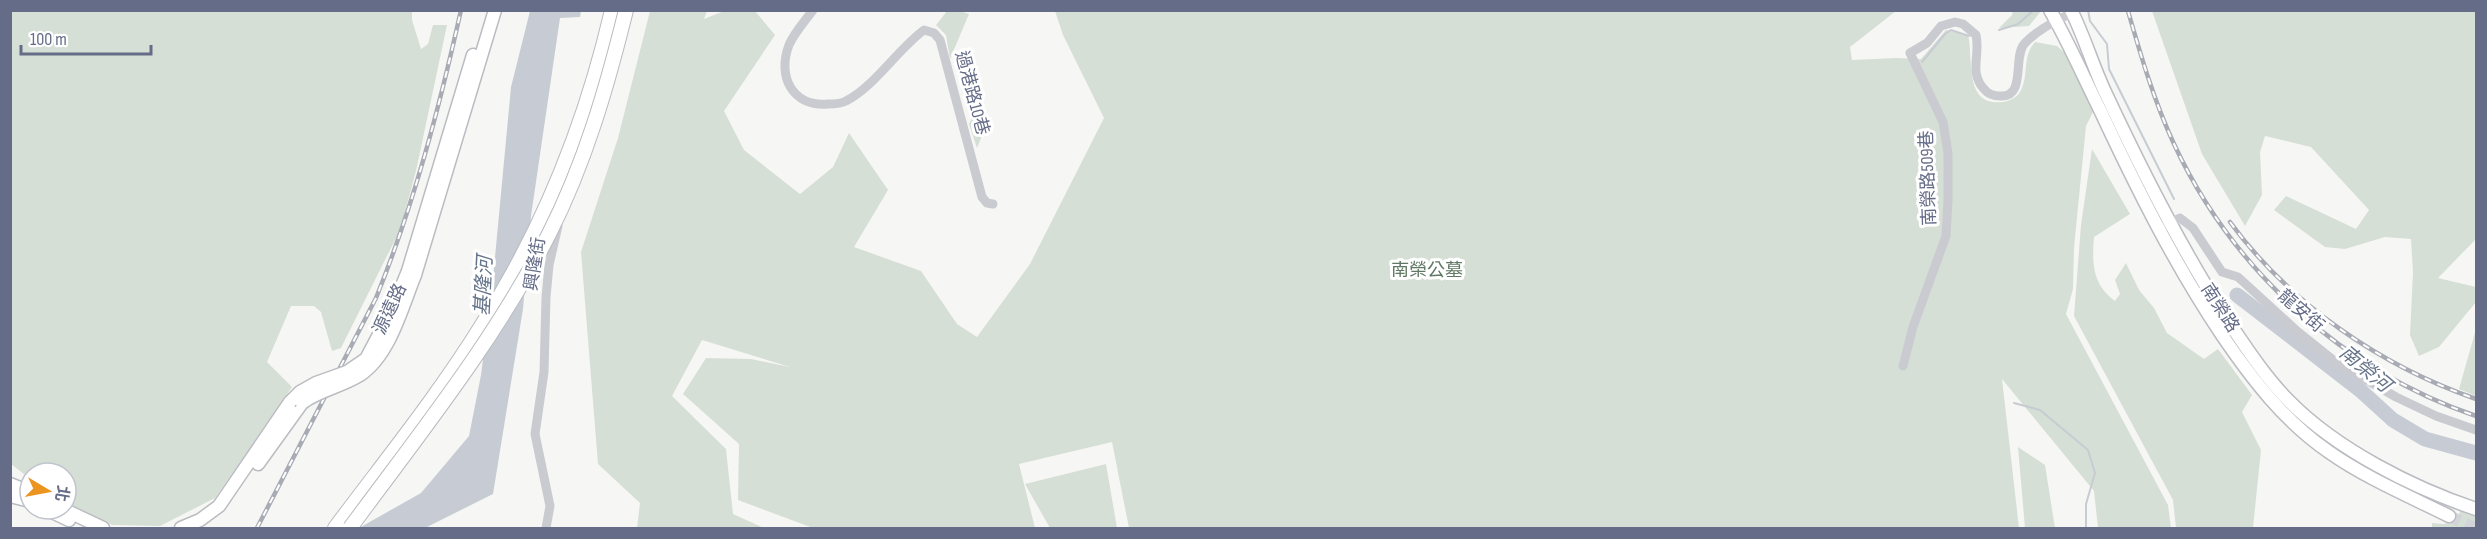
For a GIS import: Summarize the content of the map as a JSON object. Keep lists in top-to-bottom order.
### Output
{
  "streets": {
    "main road": ["南榮路", "源遠路"],
    "street": [
      "過港路10巷",
      "南榮路509巷",
      "興隆街",
      "龍安街"
    ]
  },
  "crossings": [
    ["南榮路509巷", "南榮路"],
    ["南榮路", "龍安街"]
  ],
  "water": ["基隆河", "南榮河"],
  "parks": ["南榮公墓"],
  "scale_bar": "100 m",
  "north": "right"
}
